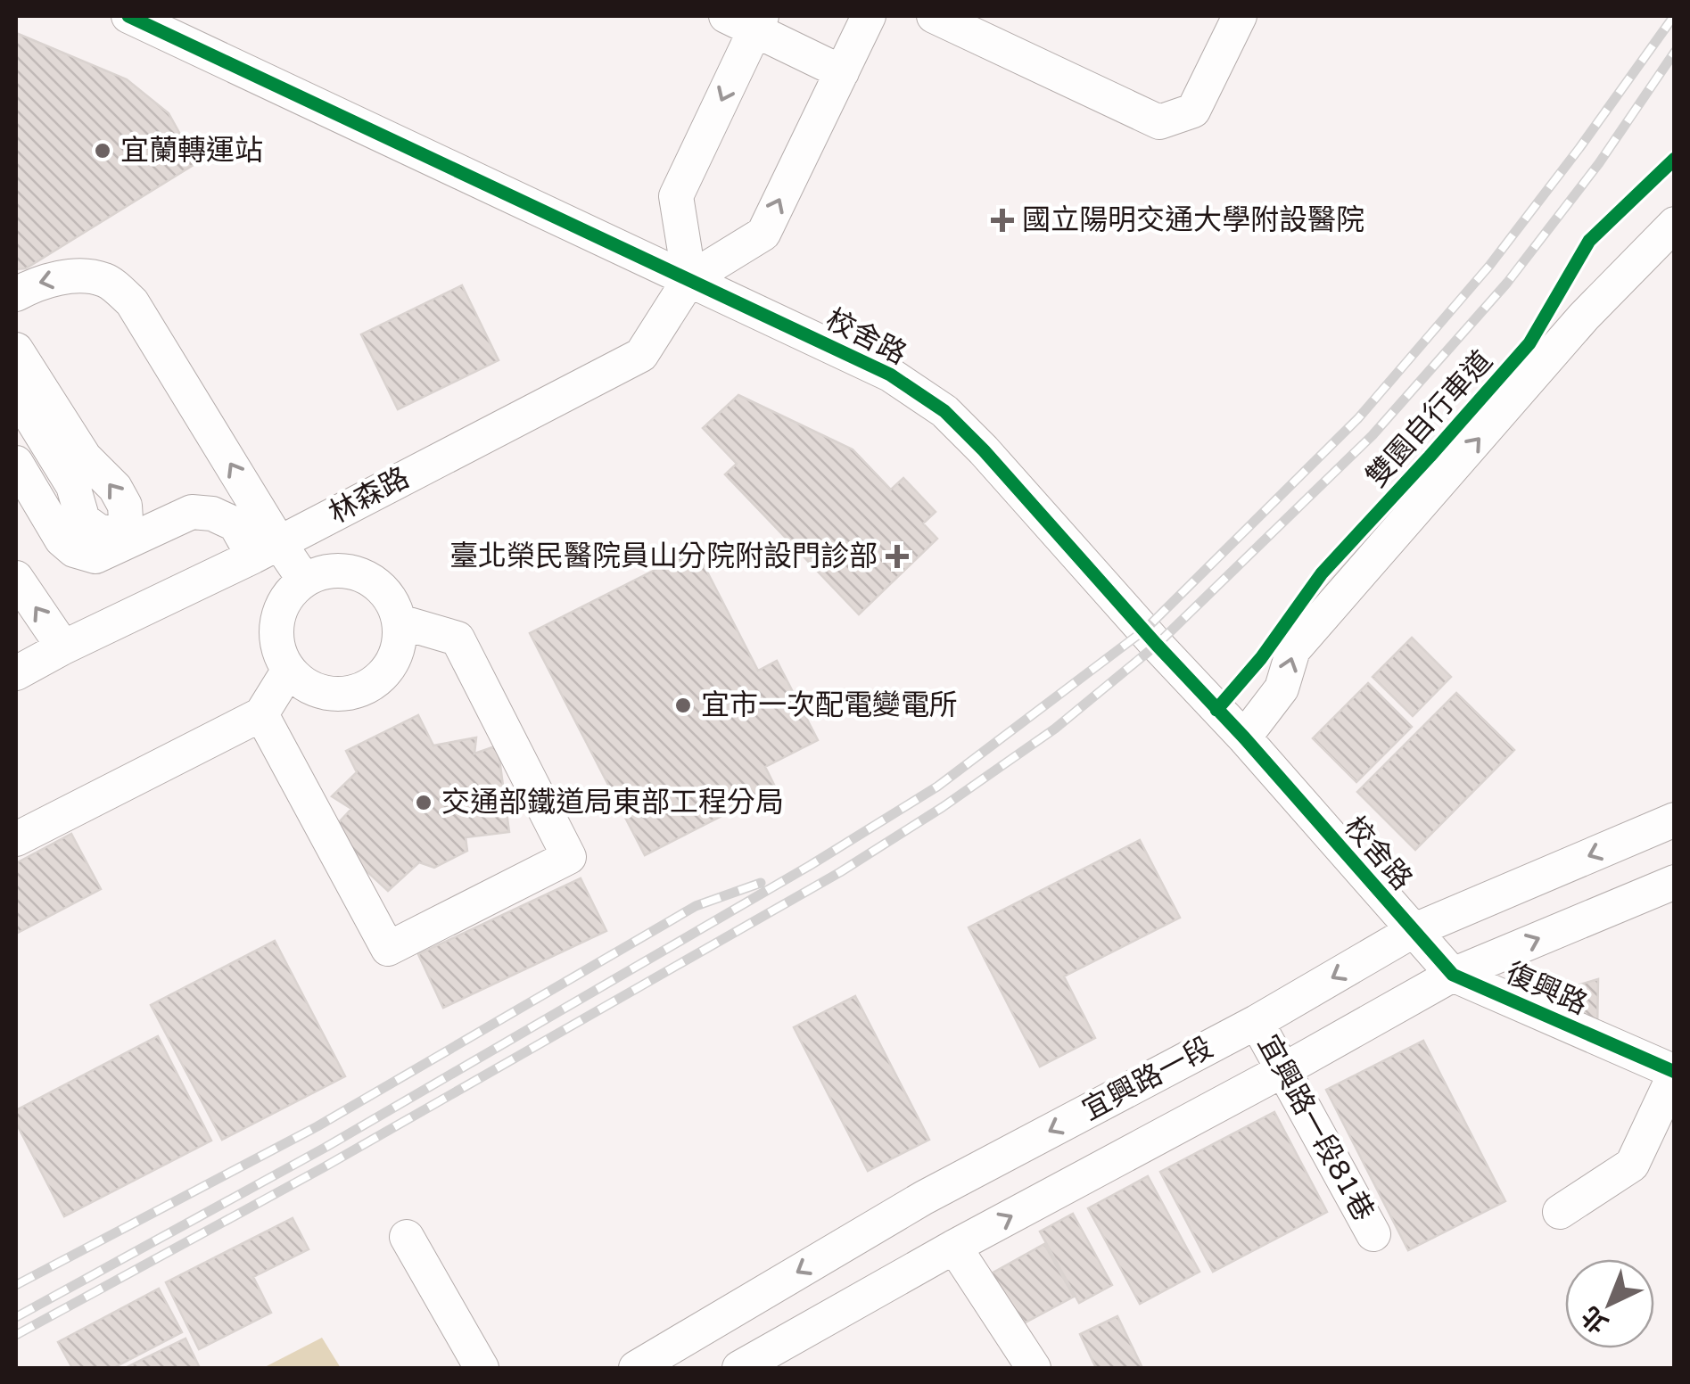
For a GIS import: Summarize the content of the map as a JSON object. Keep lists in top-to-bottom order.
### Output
{
  "streets": {
    "street": [
      "校舍路",
      "林森路",
      "復興路",
      "宜興路一段",
      "宜興路一段81巷"
    ],
    "cycle path": ["雙園自行車道"]
  },
  "crossings": [
    ["校舍路", "林森路"],
    ["校舍路", "復興路"],
    ["校舍路", "宜興路一段"],
    ["復興路", "宜興路一段"],
    ["宜興路一段", "宜興路一段81巷"]
  ],
  "places": {
    "other": ["宜蘭轉運站", "宜市一次配電變電所", "交通部鐵道局東部工程分局"],
    "health": ["國立陽明交通大學附設醫院", "臺北榮民醫院員山分院附設門診部"]
  },
  "north": "bottom left"
}
